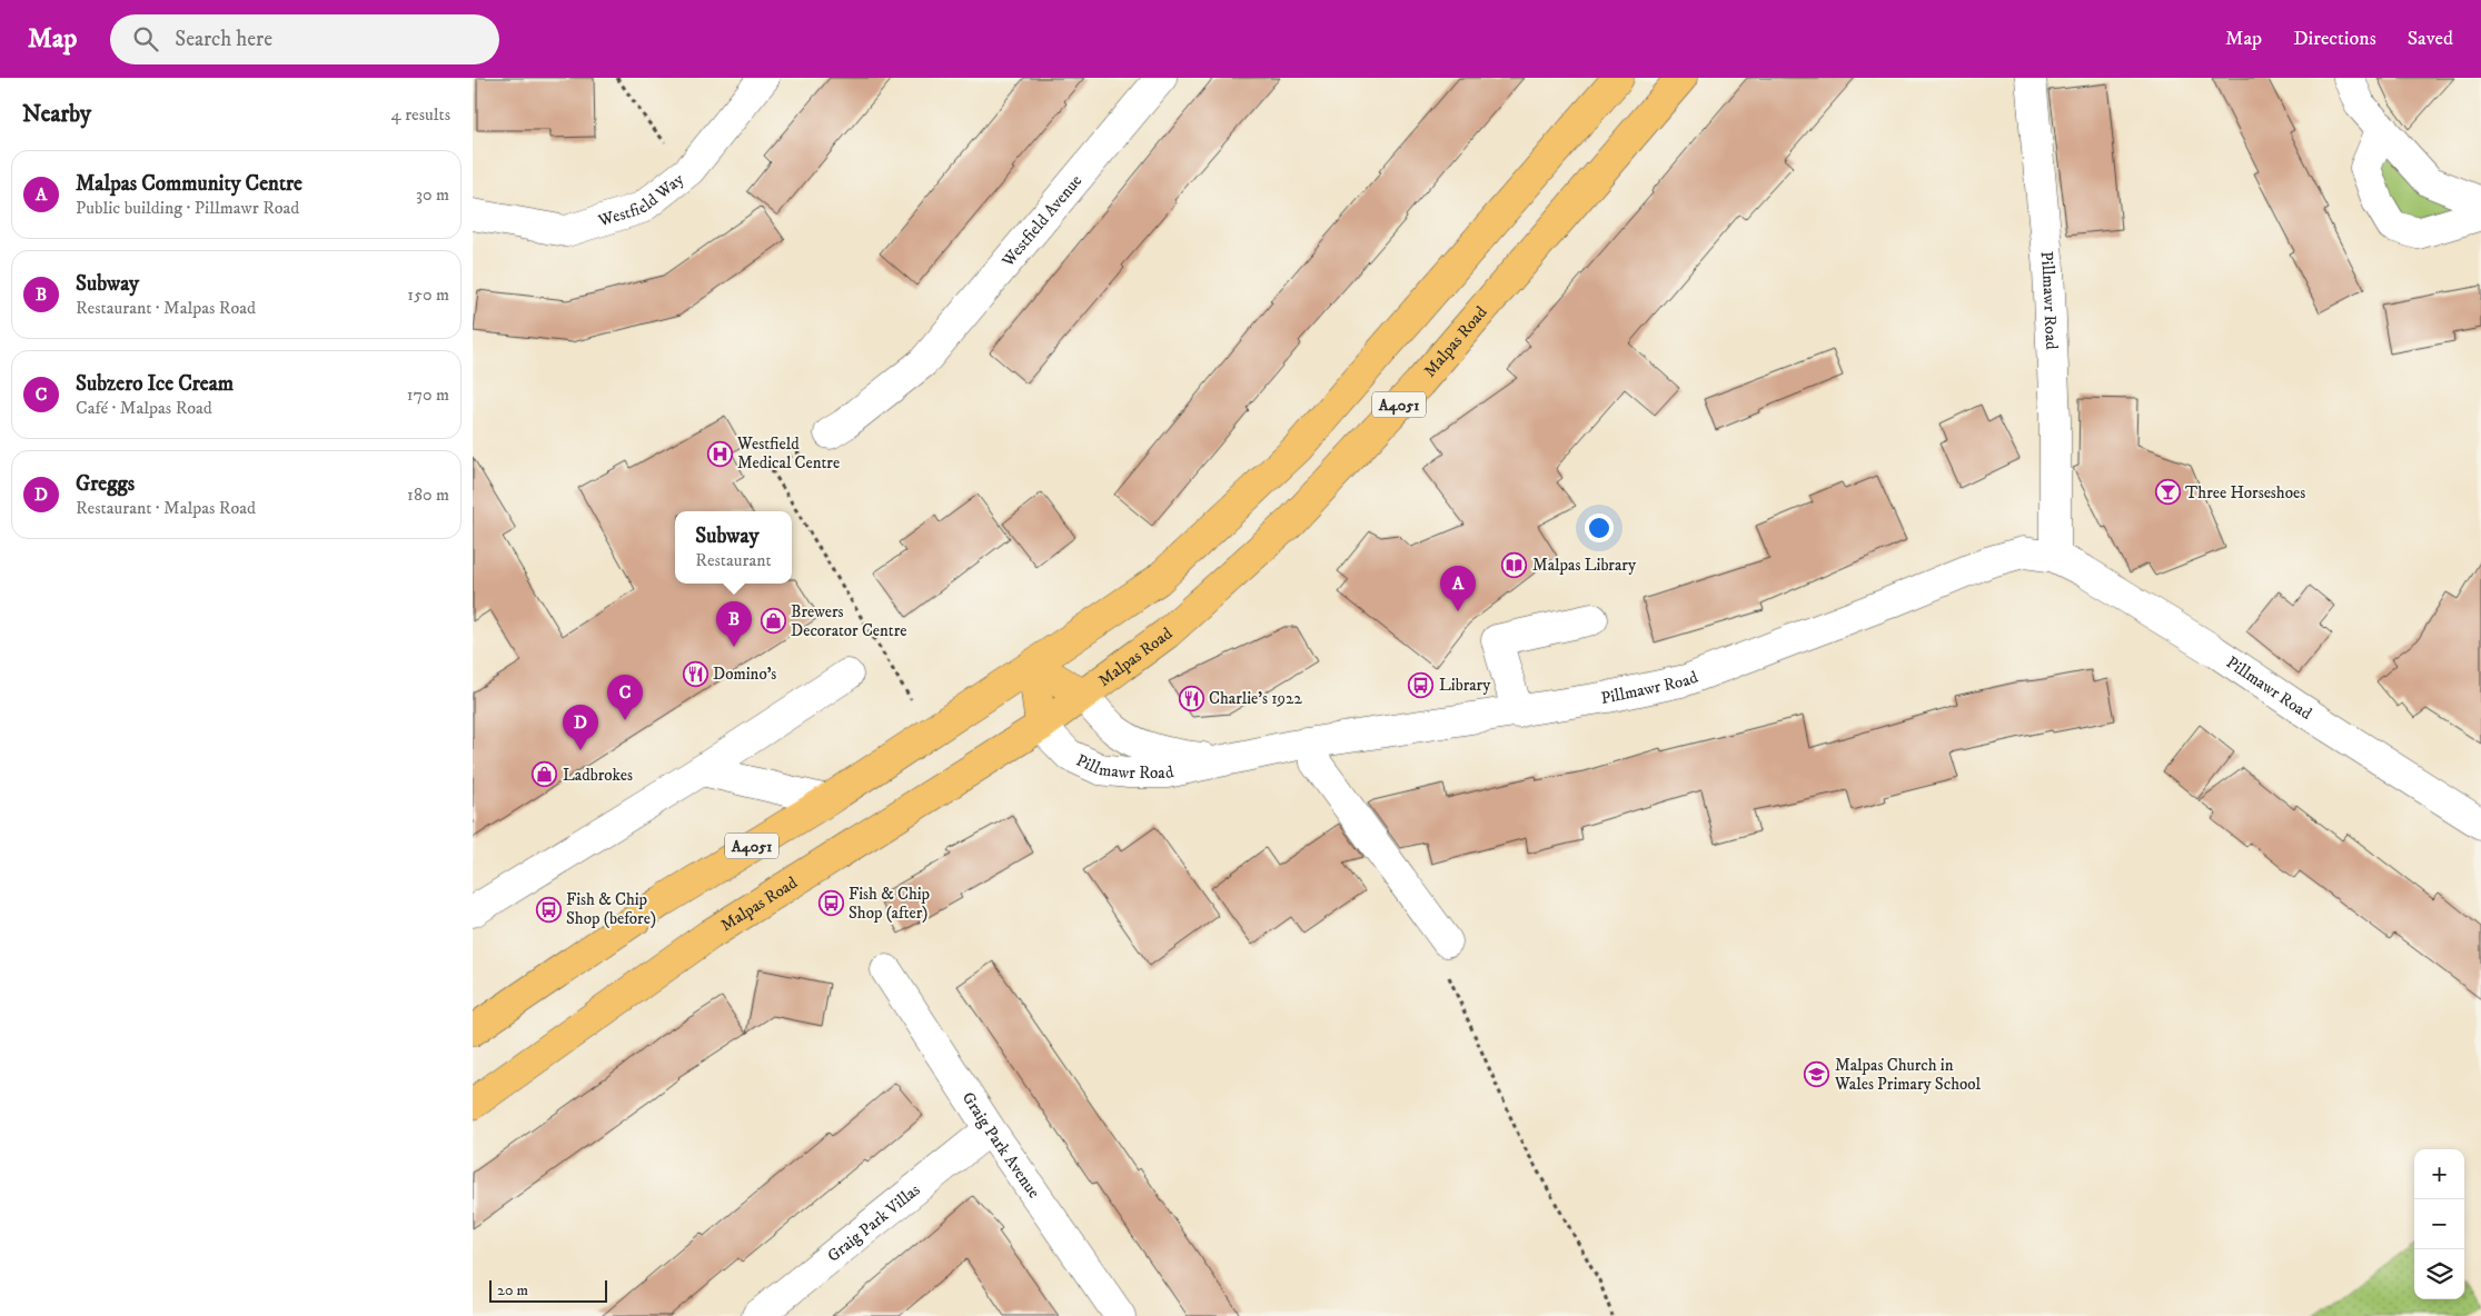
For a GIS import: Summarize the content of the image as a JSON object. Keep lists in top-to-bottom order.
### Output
{
  "streets": {
    "main road": ["Malpas Road", "A4051"],
    "street": [
      "Westfield Way",
      "Westfield Avenue",
      "Pillmawr Road",
      "Graig Park Avenue",
      "Graig Park Villas"
    ]
  },
  "crossings": [
    ["Pillmawr Road", "Malpas Road"],
    ["Graig Park Avenue", "Graig Park Villas"]
  ],
  "places": {
    "hospital": ["Westfield Medical Centre"],
    "bar": ["Three Horseshoes"],
    "library": ["Malpas Library"],
    "shop": ["Brewers Decorator Centre", "Ladbrokes"],
    "restaurant": ["Domino's", "Charlie's 1922"],
    "bus stop": ["Library", "Fish & Chip Shop (after)", "Fish & Chip Shop (before)"],
    "school or university": ["Malpas Church in Wales Primary School"]
  },
  "scale_bar": "20 m",
  "page": {
    "header": "Map",
    "search": "Search here",
    "nav": ["Map", "Directions", "Saved"],
    "heading": ["Nearby", "4 results"],
    "list": [
      {
        "mark": "A",
        "name": "Malpas Community Centre",
        "note": "Public building · Pillmawr Road",
        "value": "30 m"
      },
      {
        "mark": "B",
        "name": "Subway",
        "note": "Restaurant · Malpas Road",
        "value": "150 m"
      },
      {
        "mark": "C",
        "name": "Subzero Ice Cream",
        "note": "Café · Malpas Road",
        "value": "170 m"
      },
      {
        "mark": "D",
        "name": "Greggs",
        "note": "Restaurant · Malpas Road",
        "value": "180 m"
      }
    ],
    "popup": ["Subway", "Restaurant"],
    "pins": [
      "A",
      "B",
      "C",
      "D"
    ],
    "map_buttons": ["+", "−"],
    "scale": "20 m"
  }
}
